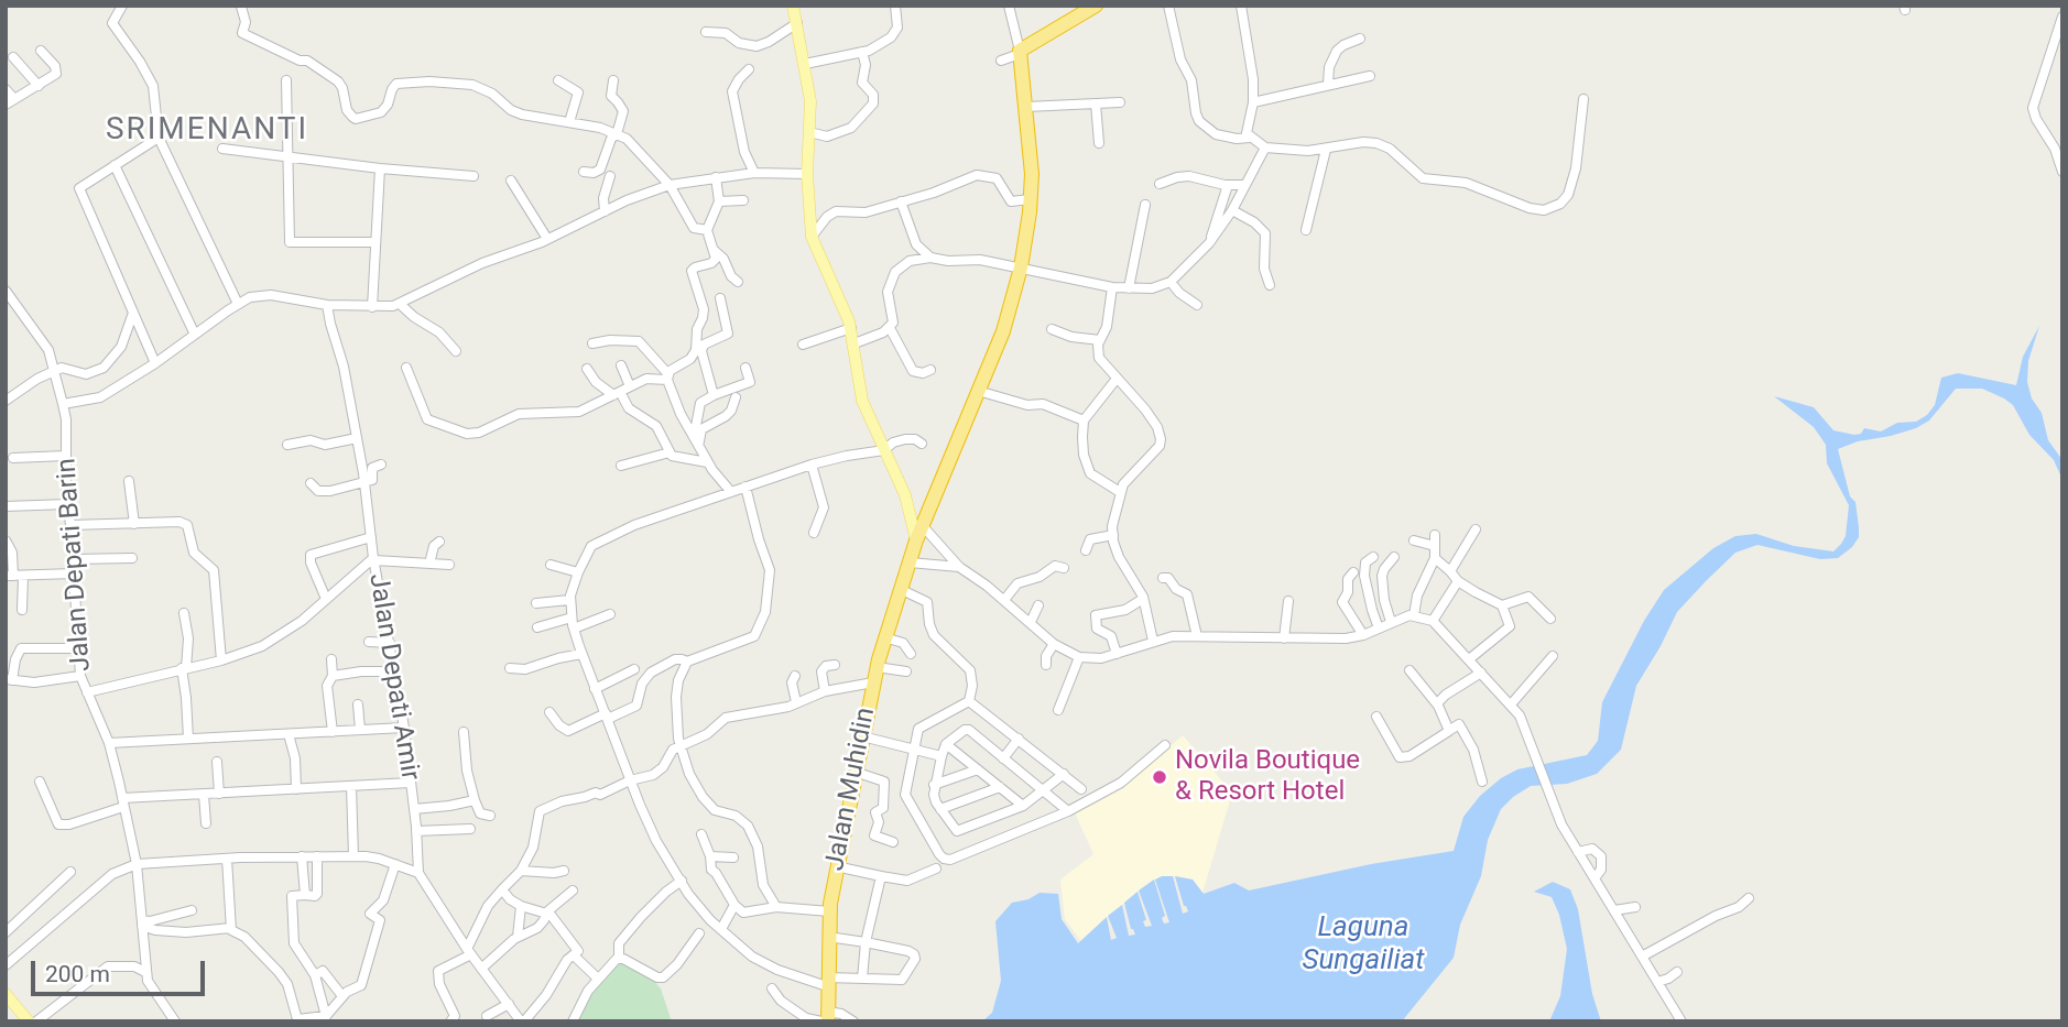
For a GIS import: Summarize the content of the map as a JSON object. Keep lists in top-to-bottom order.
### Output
{
  "streets": {
    "highway": ["Jalan Muhidin"],
    "street": ["Jalan Depati Barin", "Jalan Depati Amir"]
  },
  "districts": ["SRIMENANTI"],
  "water": ["Laguna Sungailiat"],
  "places": ["Novila Boutique & Resort Hotel"],
  "scale_bar": "200 m"
}
